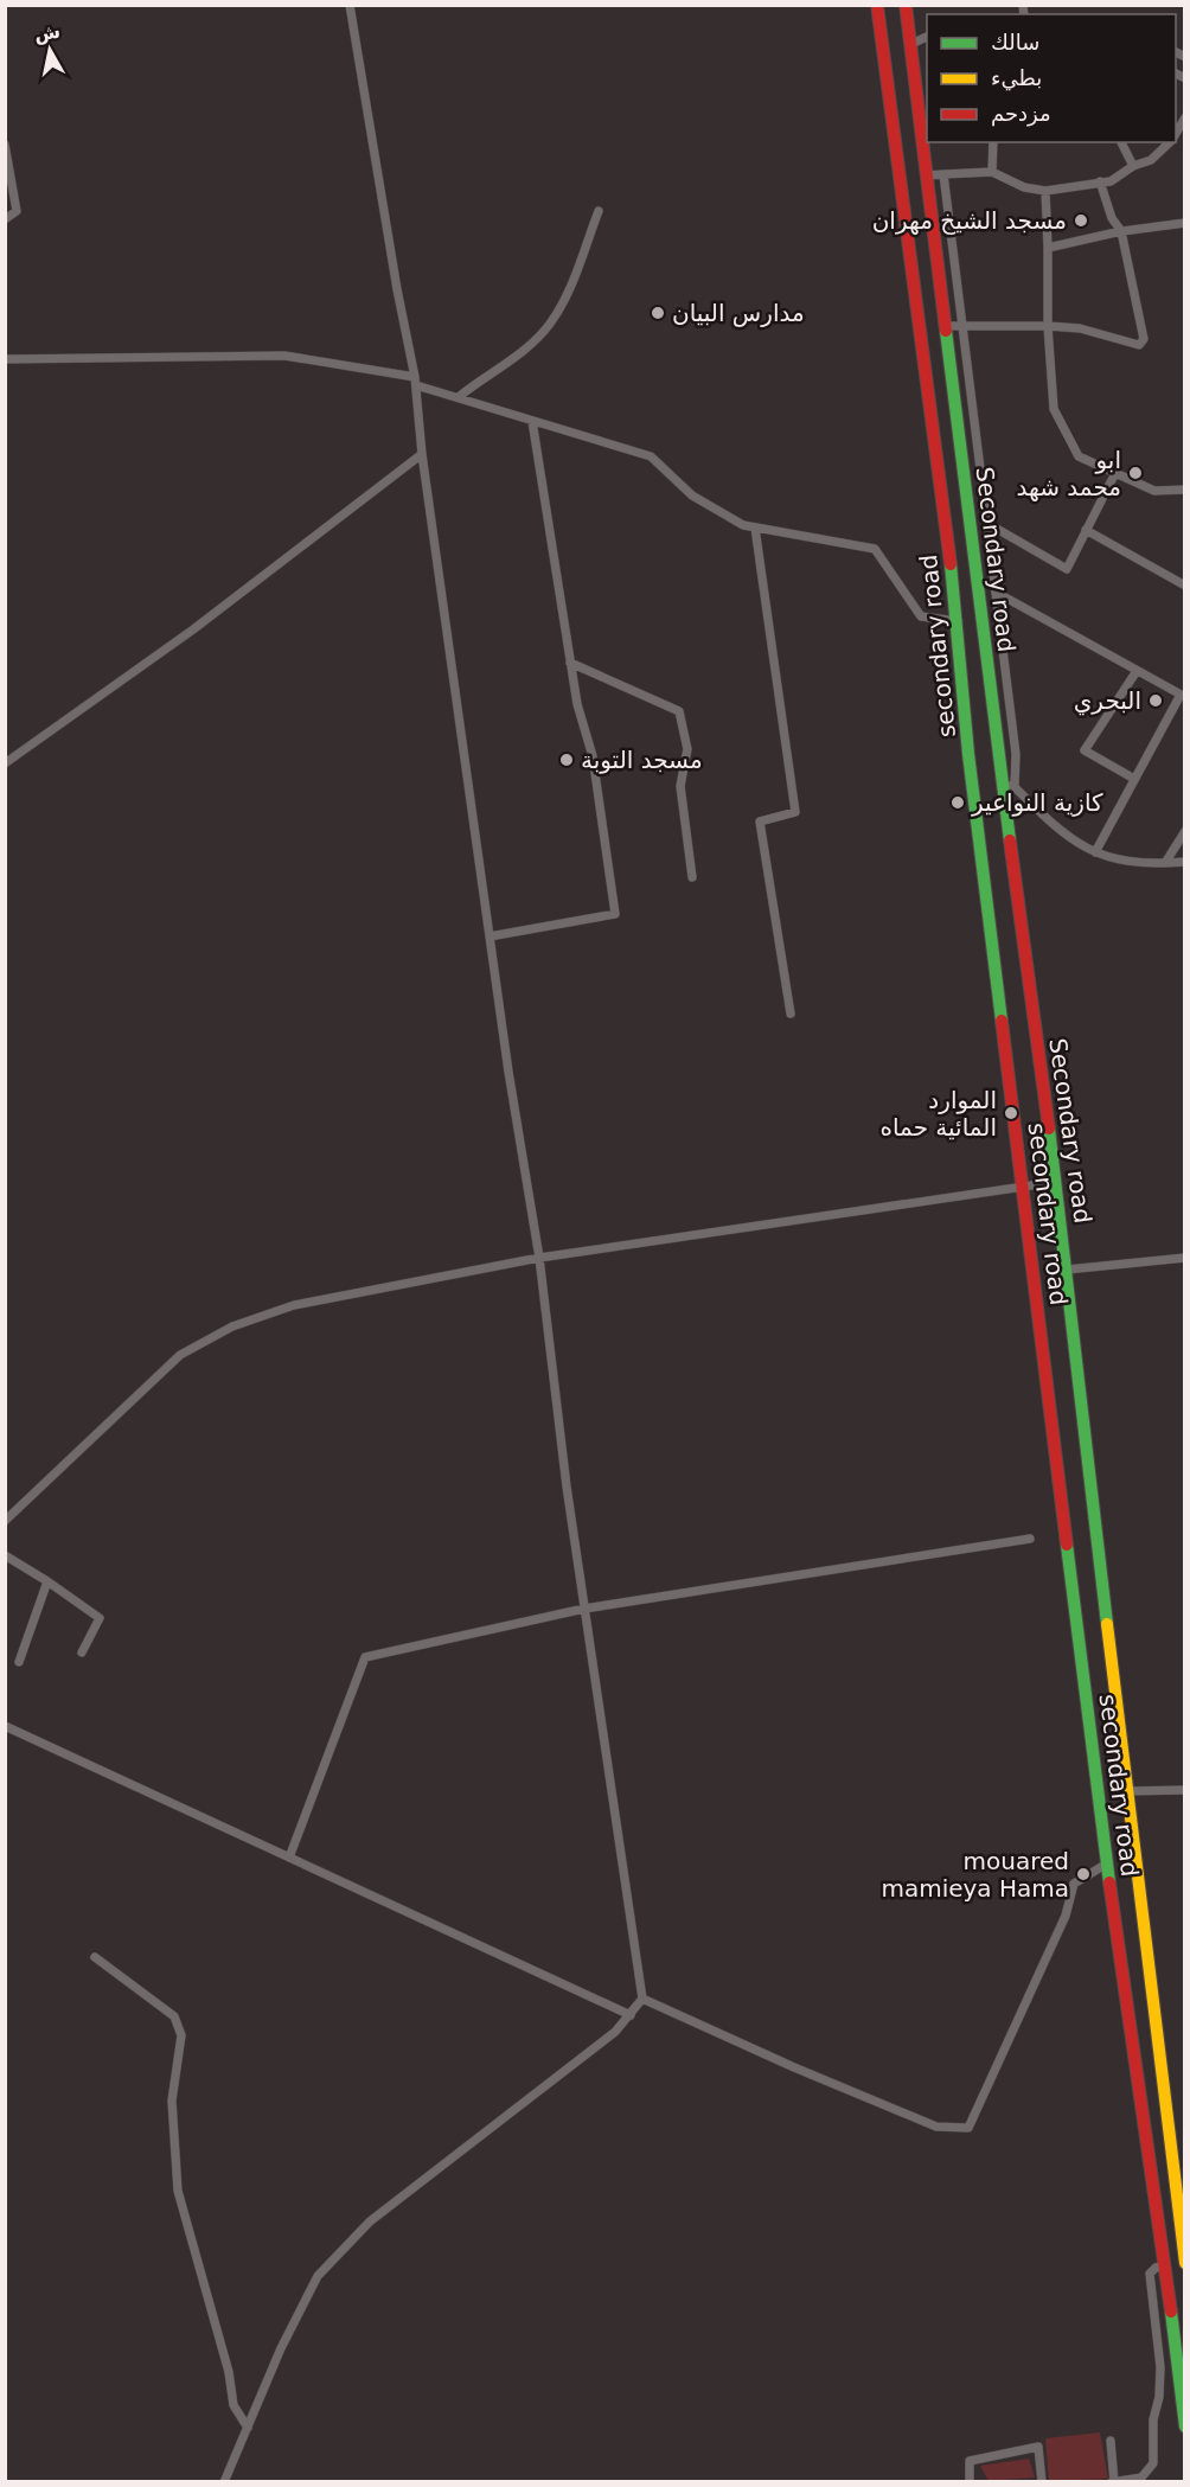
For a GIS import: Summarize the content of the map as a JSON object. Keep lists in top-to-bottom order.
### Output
{
  "streets": {
    "main road": ["Secondary road", "secondary road"]
  },
  "places": [
    "مسجد الشيخ مهران",
    "مدارس البيان",
    "ابو محمد شهد",
    "البحري",
    "مسجد التوبة",
    "كازية النواعير",
    "الموارد المائية حماه",
    "mouared mamieya Hama"
  ],
  "legend": ["سالك", "بطيء", "مزدحم"],
  "north": "top"
}
